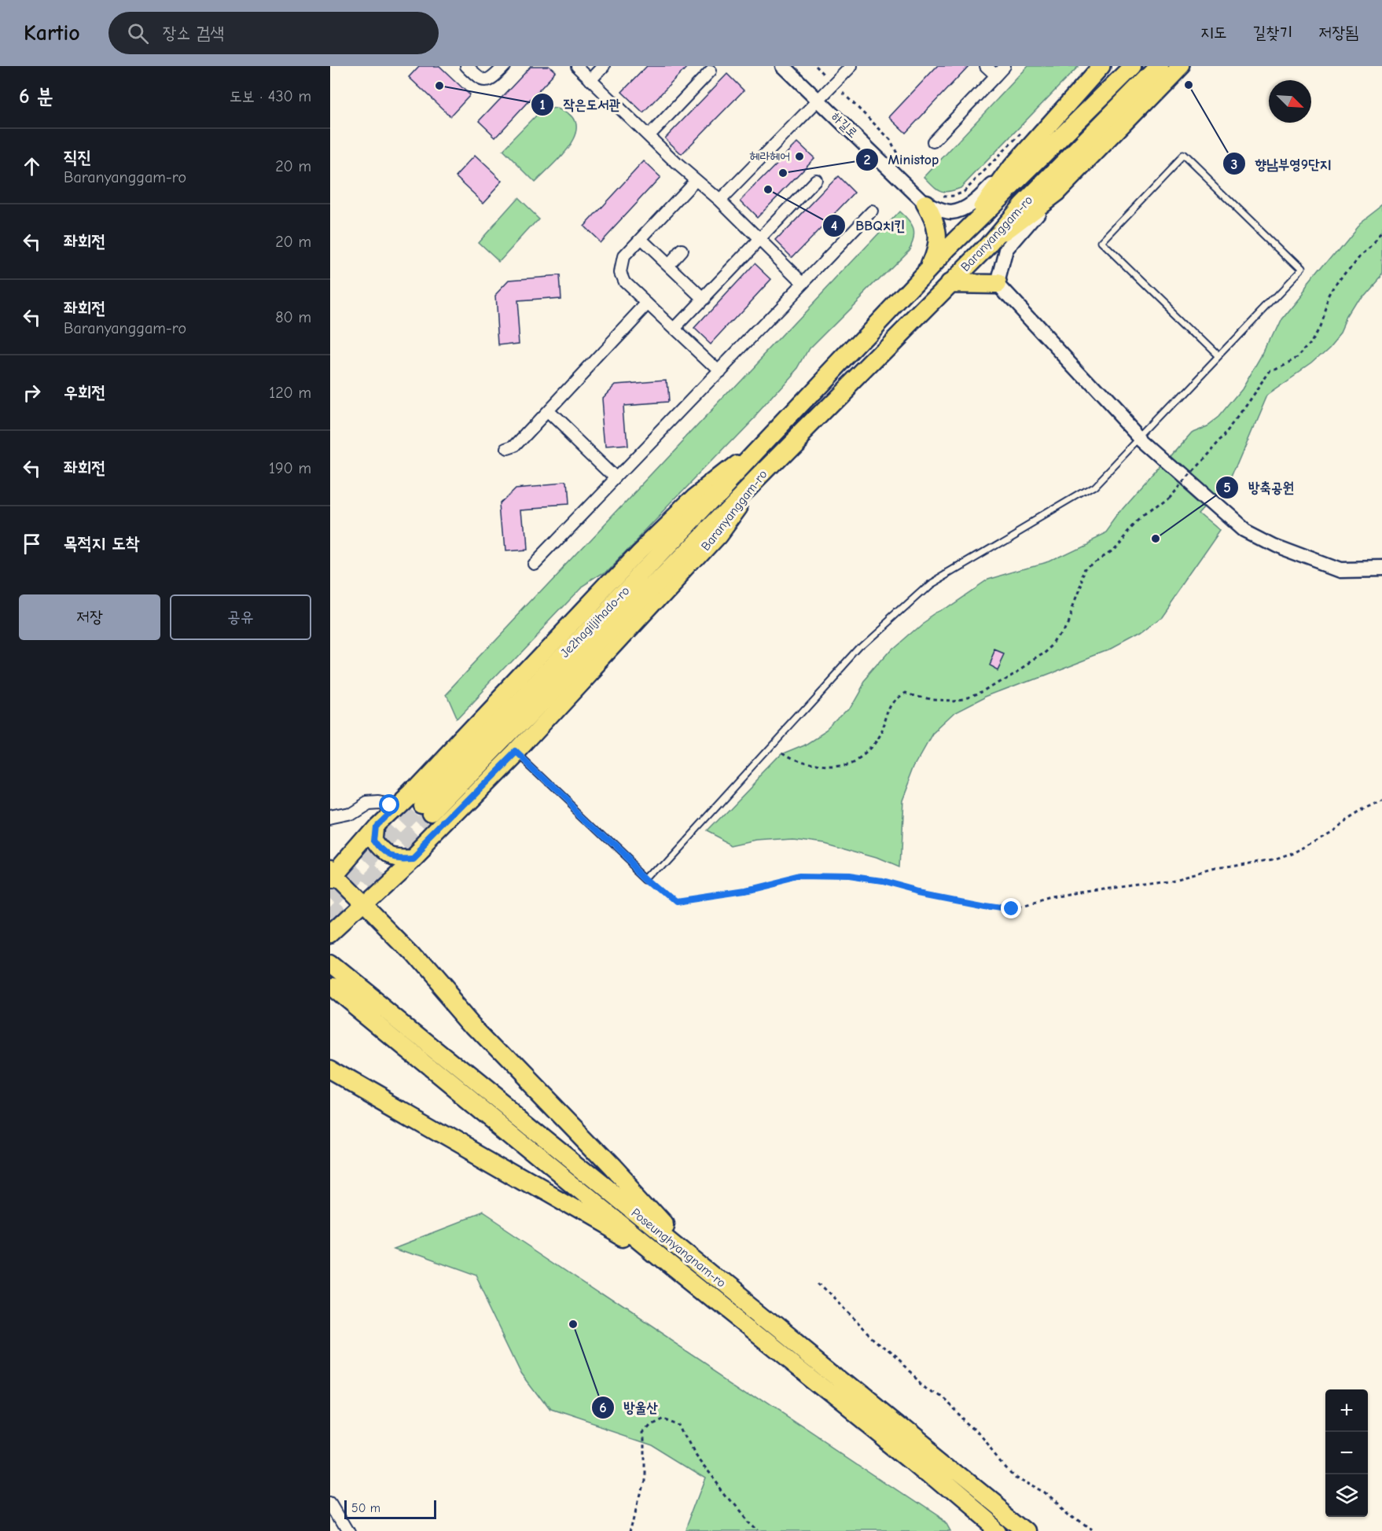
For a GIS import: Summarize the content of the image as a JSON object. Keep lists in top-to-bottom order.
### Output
{
  "streets": {
    "highway": ["Baranyanggam-ro", "Je2hagiljihado-ro", "Poseunghyangnam-ro"],
    "street": ["하길로"]
  },
  "crossings": [
    ["Baranyanggam-ro", "Je2hagiljihado-ro"]
  ],
  "places": [
    "향남부영9단지",
    "작은도서관",
    "헤라헤어",
    "Ministop",
    "BBQ치킨",
    "방축공원",
    "방울산"
  ],
  "scale_bar": "50 m",
  "north": "bottom right",
  "page": {
    "header": "Kartio",
    "search": "장소 검색",
    "nav": ["지도", "길찾기", "저장됨"],
    "heading": ["6 분", "도보 · 430 m"],
    "list": [
      ["직진", "Baranyanggam-ro", "20 m"],
      ["좌회전", "20 m"],
      ["좌회전", "Baranyanggam-ro", "80 m"],
      ["우회전", "120 m"],
      ["좌회전", "190 m"],
      "목적지 도착"
    ],
    "buttons": ["저장", "공유"],
    "map_buttons": ["+", "−"],
    "scale": "50 m"
  }
}
